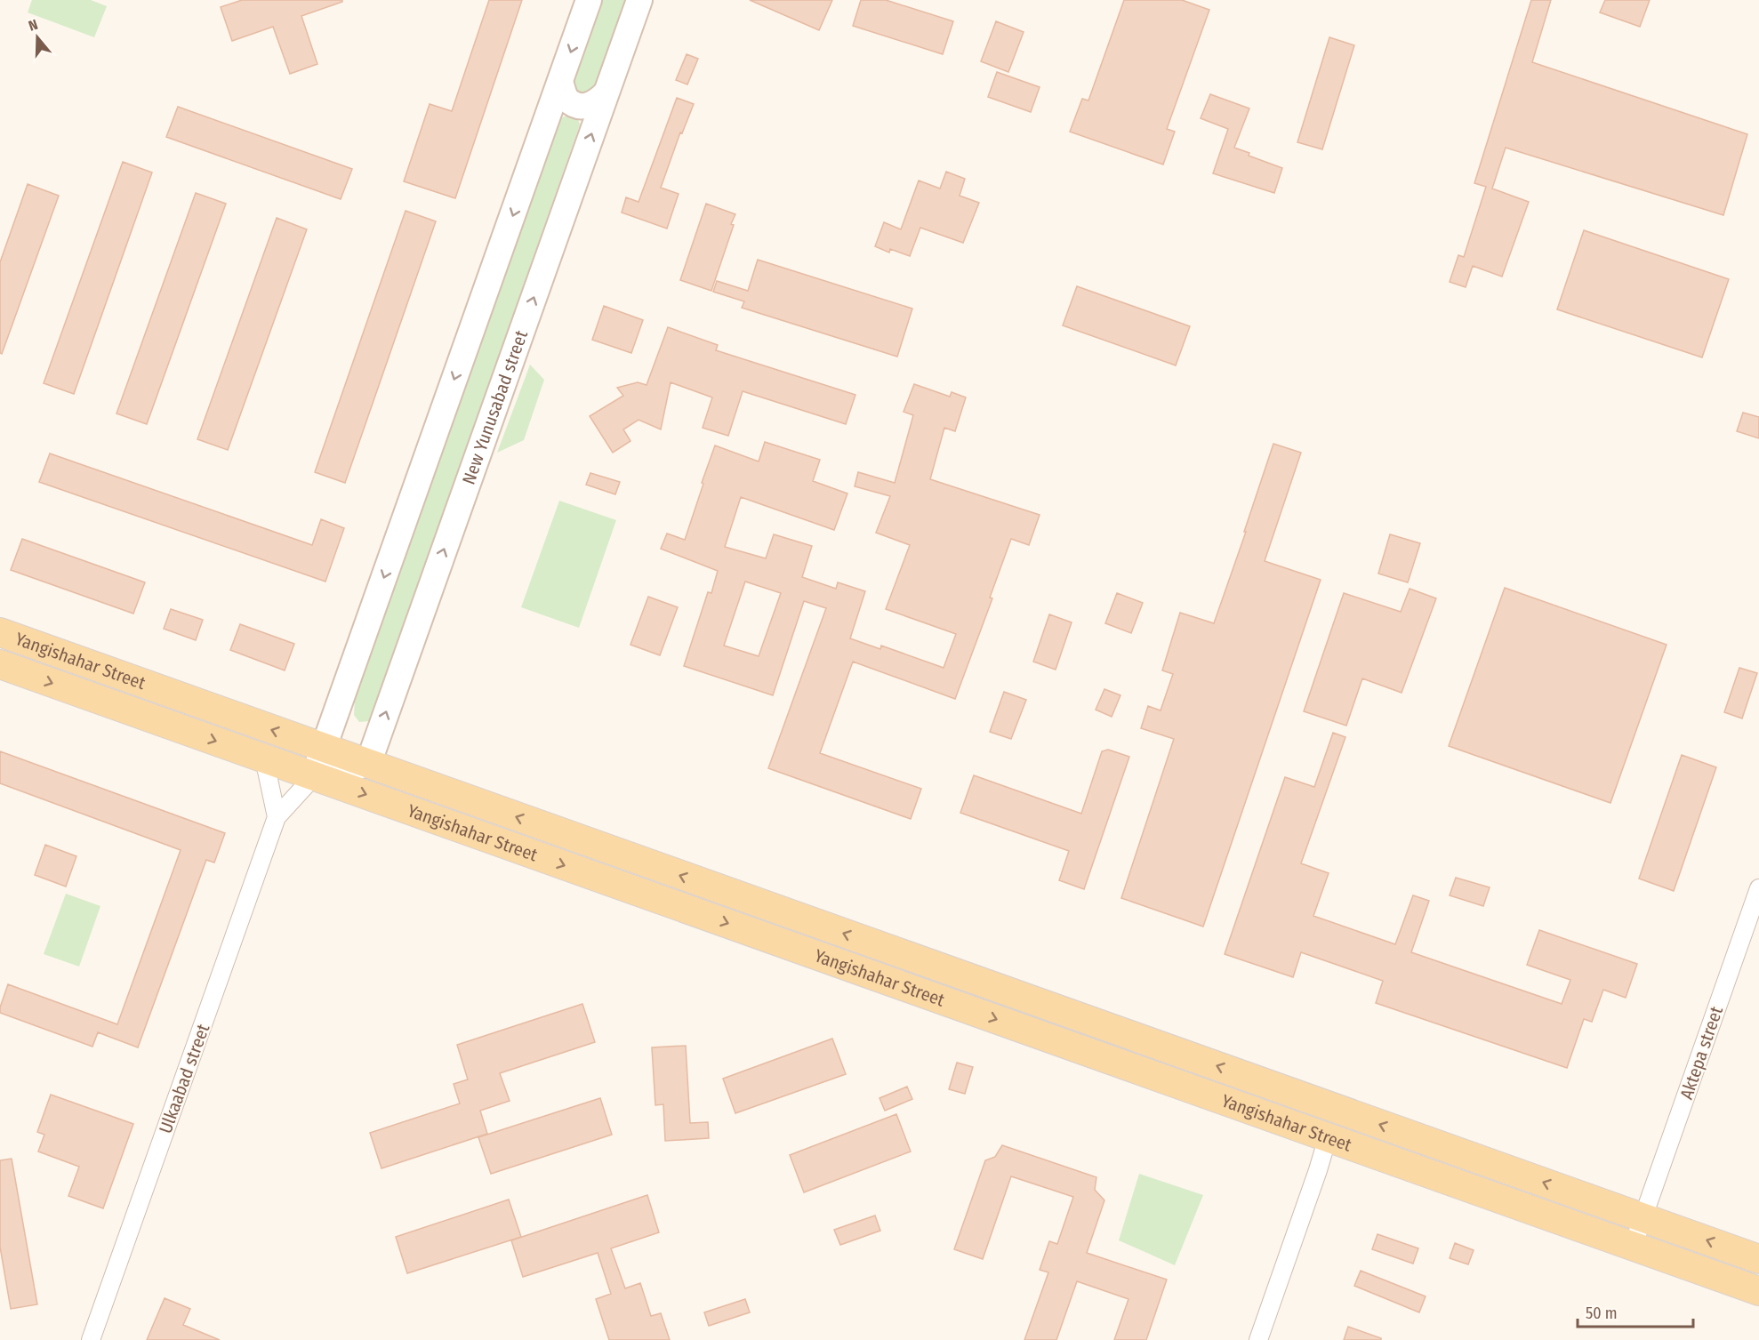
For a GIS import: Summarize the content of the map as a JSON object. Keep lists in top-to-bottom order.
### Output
{
  "streets": {
    "main road": ["New Yunusabad street", "Yangishahar Street"],
    "street": ["Aktepa street", "Ulkaabad street"]
  },
  "crossings": [
    ["New Yunusabad street", "Yangishahar Street"],
    ["Yangishahar Street", "Aktepa street"],
    ["Yangishahar Street", "Ulkaabad street"]
  ],
  "scale_bar": "50 m",
  "north": "top"
}
